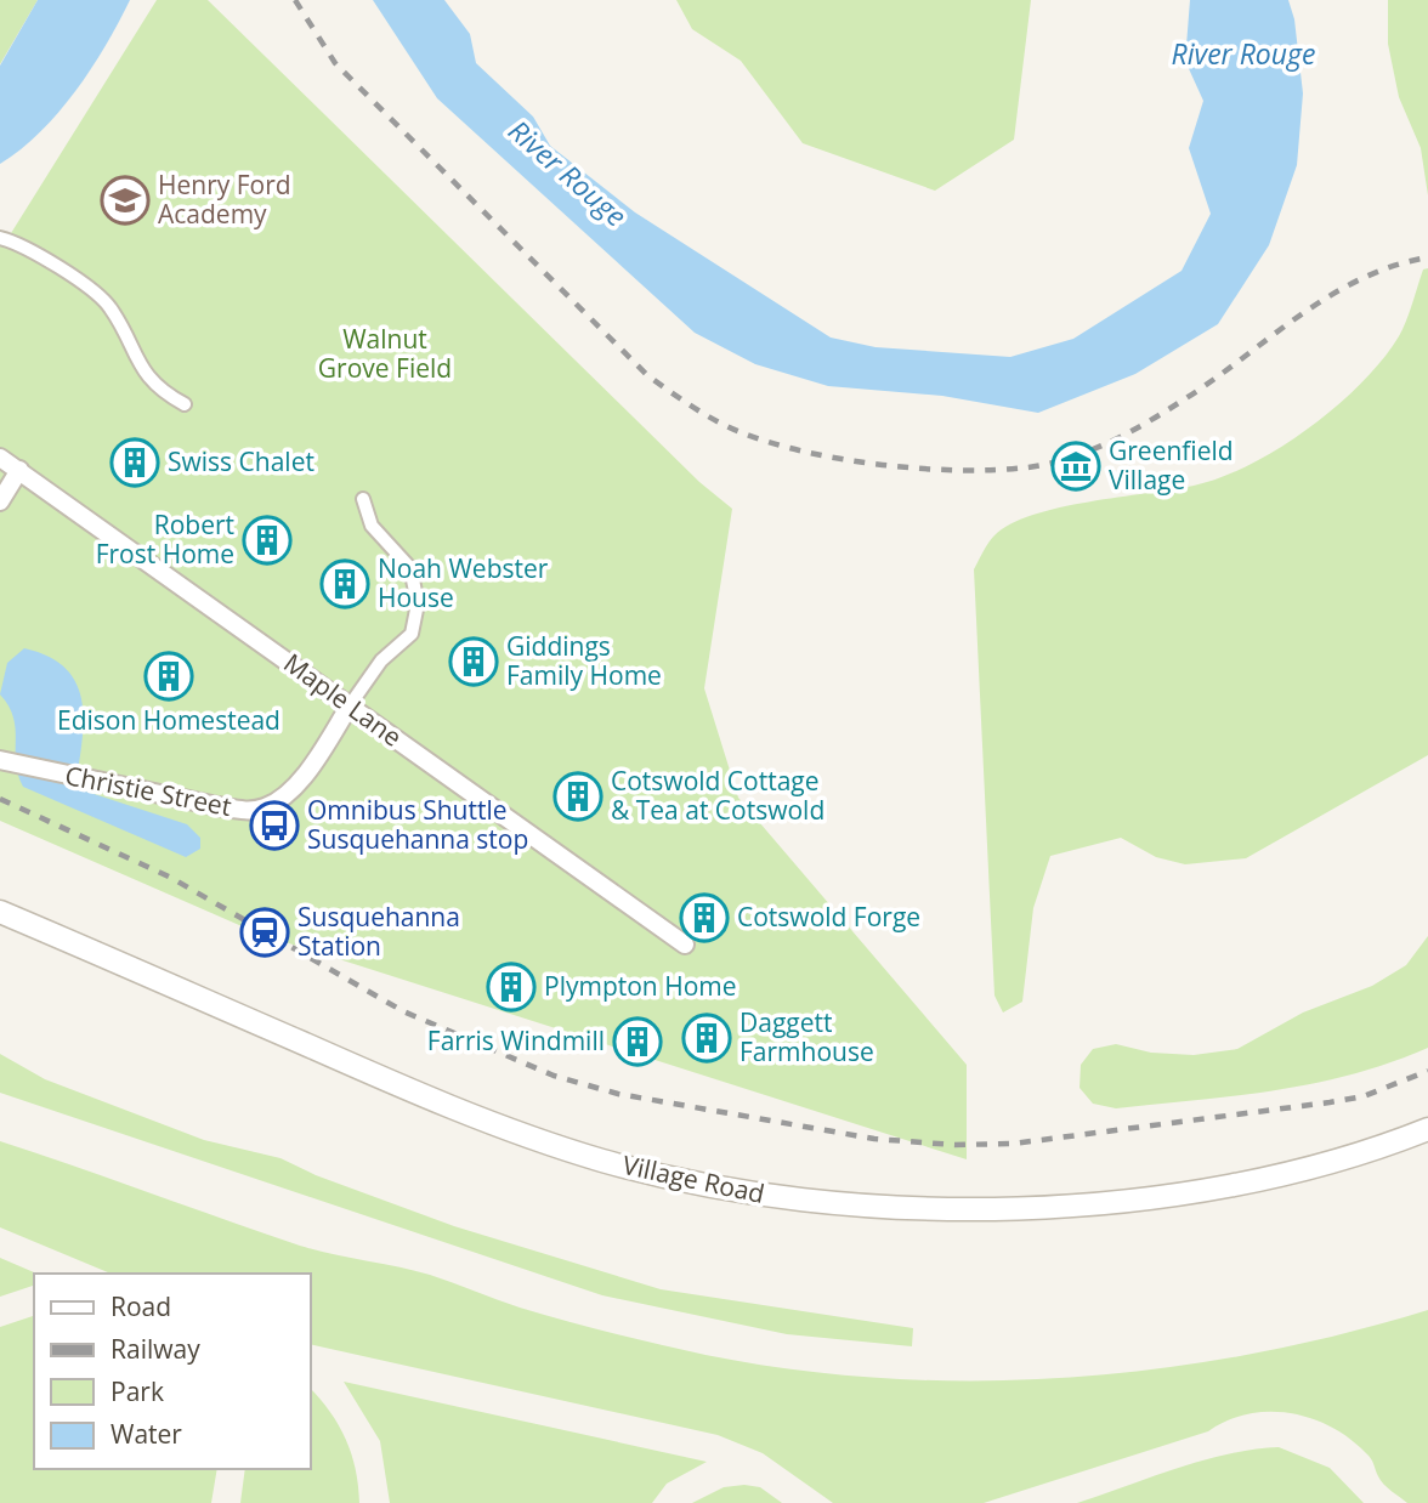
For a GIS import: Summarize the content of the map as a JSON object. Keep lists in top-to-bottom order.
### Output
{
  "streets": {
    "street": ["Maple Lane", "Christie Street", "Village Road"]
  },
  "crossings": [
    ["Maple Lane", "Christie Street"]
  ],
  "water": ["River Rouge"],
  "parks": ["Walnut Grove Field"],
  "places": {
    "school or university": ["Henry Ford Academy"],
    "building": [
      "Swiss Chalet",
      "Robert Frost Home",
      "Noah Webster House",
      "Giddings Family Home",
      "Edison Homestead",
      "Cotswold Cottage & Tea at Cotswold",
      "Cotswold Forge",
      "Plympton Home",
      "Daggett Farmhouse",
      "Farris Windmill"
    ],
    "museum": ["Greenfield Village"],
    "bus stop": ["Omnibus Shuttle Susquehanna stop"],
    "station": ["Susquehanna Station"]
  },
  "legend": [
    "Road",
    "Railway",
    "Park",
    "Water"
  ]
}
